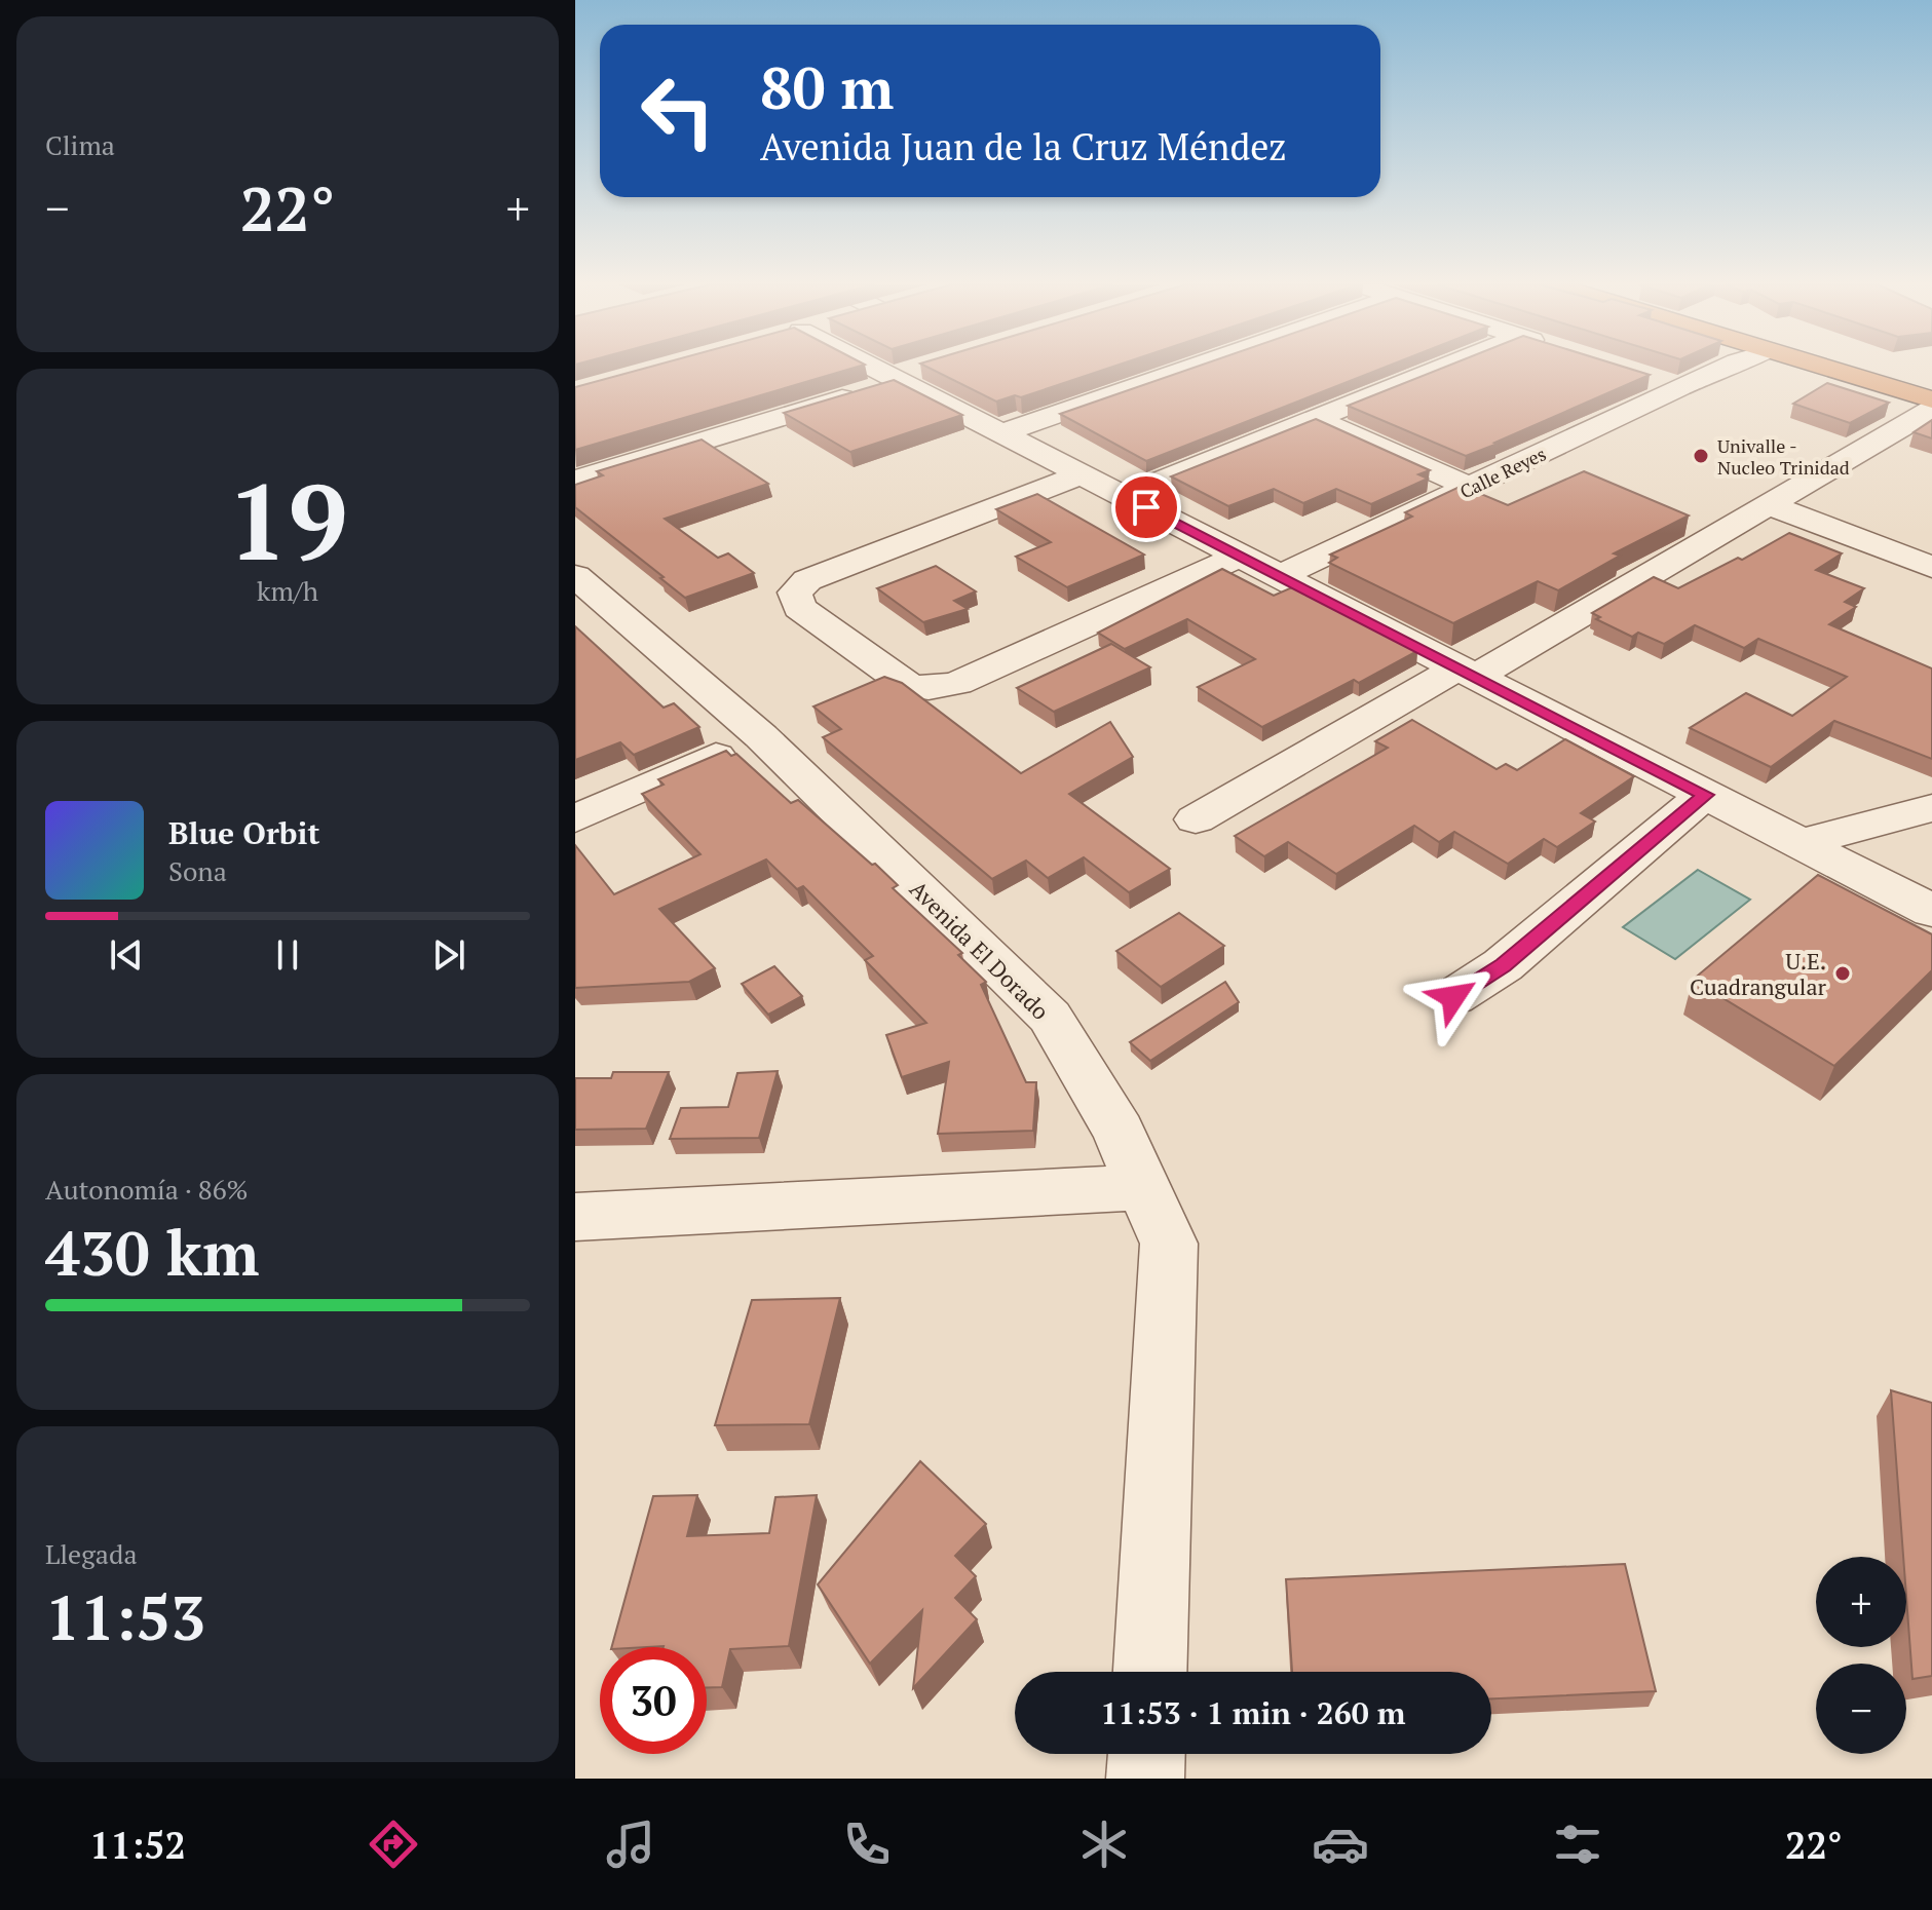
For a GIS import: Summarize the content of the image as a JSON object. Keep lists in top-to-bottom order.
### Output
{
  "streets": {
    "street": ["Calle Reyes", "Avenida El Dorado"]
  },
  "places": ["Univalle - Nucleo Trinidad", "U.E. Cuadrangular"],
  "page": {
    "tile": [
      "Clima",
      ["19", "km/h"],
      ["Autonomía · 86%", "430 km"],
      ["Llegada", "11:53"]
    ],
    "turn": ["80 m", "Avenida Juan de la Cruz Méndez"],
    "heat": ["−", "22°", "+"],
    "song": ["Blue Orbit", "Sona"],
    "map_buttons": ["+", "−"],
    "limit": "30",
    "trip": "11:53 · 1 min · 260 m",
    "tabs": ["11:52", "22°"]
  }
}
